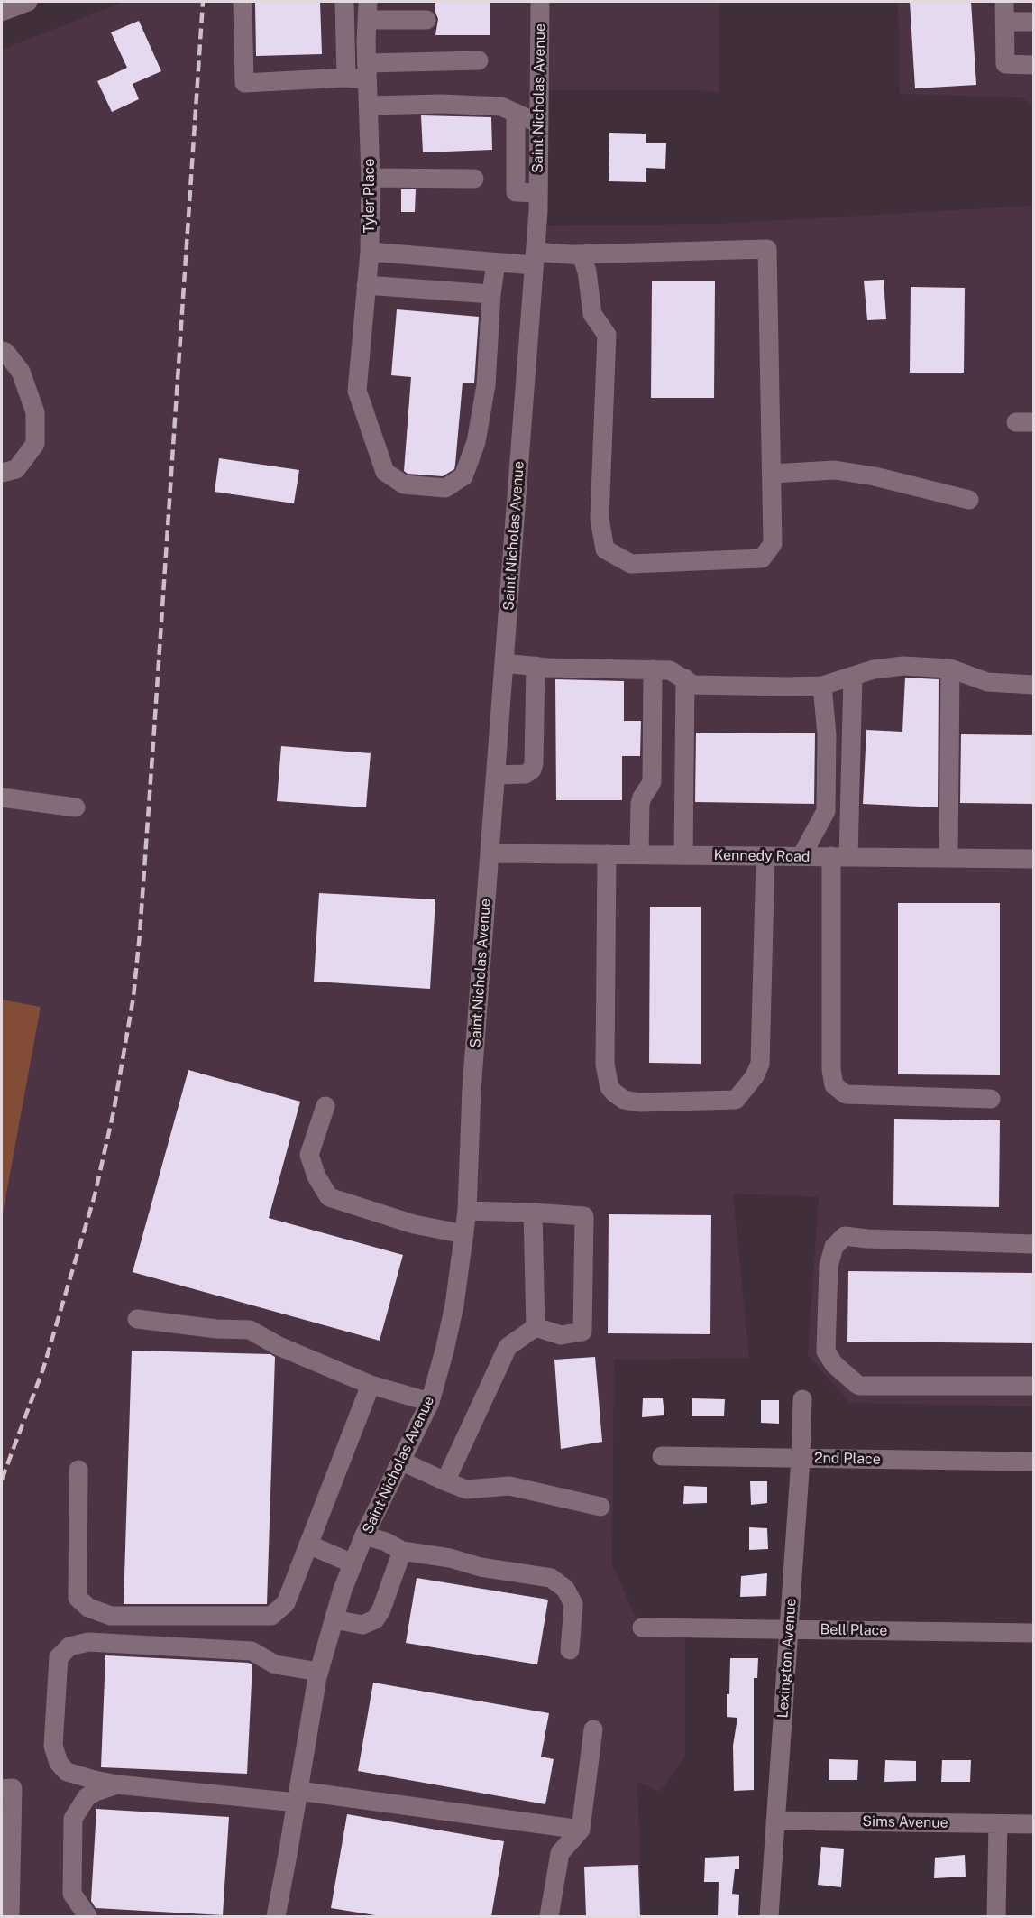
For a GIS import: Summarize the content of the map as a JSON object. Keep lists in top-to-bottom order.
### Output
{
  "streets": {
    "street": [
      "Saint Nicholas Avenue",
      "Tyler Place",
      "Kennedy Road",
      "2nd Place",
      "Bell Place",
      "Lexington Avenue",
      "Sims Avenue"
    ]
  },
  "crossings": [
    ["Saint Nicholas Avenue", "Kennedy Road"],
    ["2nd Place", "Lexington Avenue"],
    ["Bell Place", "Lexington Avenue"],
    ["Lexington Avenue", "Sims Avenue"]
  ]
}
